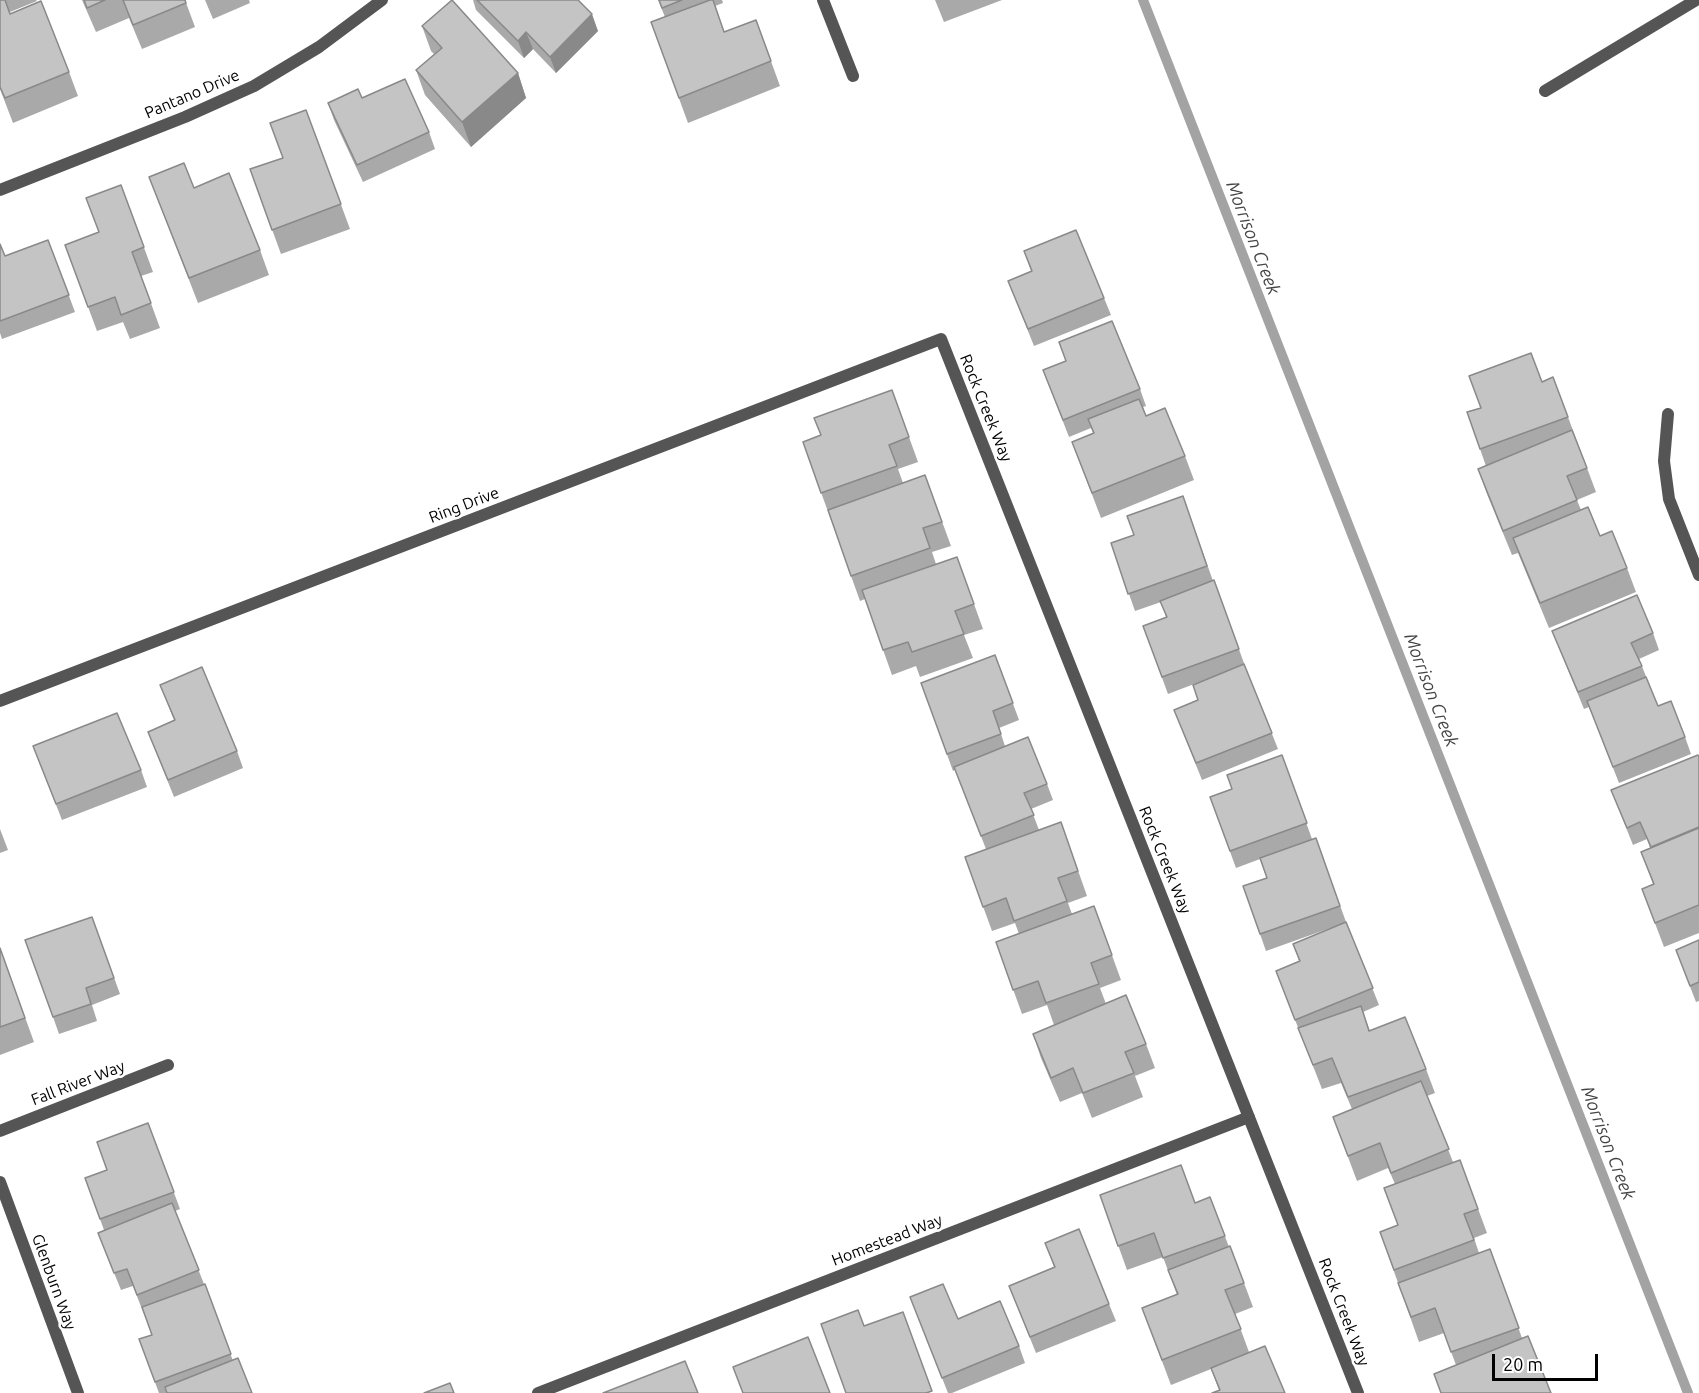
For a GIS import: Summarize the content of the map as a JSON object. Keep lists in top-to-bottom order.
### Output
{
  "streets": {
    "street": [
      "Pantano Drive",
      "Rock Creek Way",
      "Ring Drive",
      "Fall River Way",
      "Homestead Way",
      "Glenburn Way"
    ]
  },
  "crossings": [
    ["Rock Creek Way", "Ring Drive"],
    ["Rock Creek Way", "Homestead Way"]
  ],
  "water": ["Morrison Creek"],
  "scale_bar": "20 m"
}
